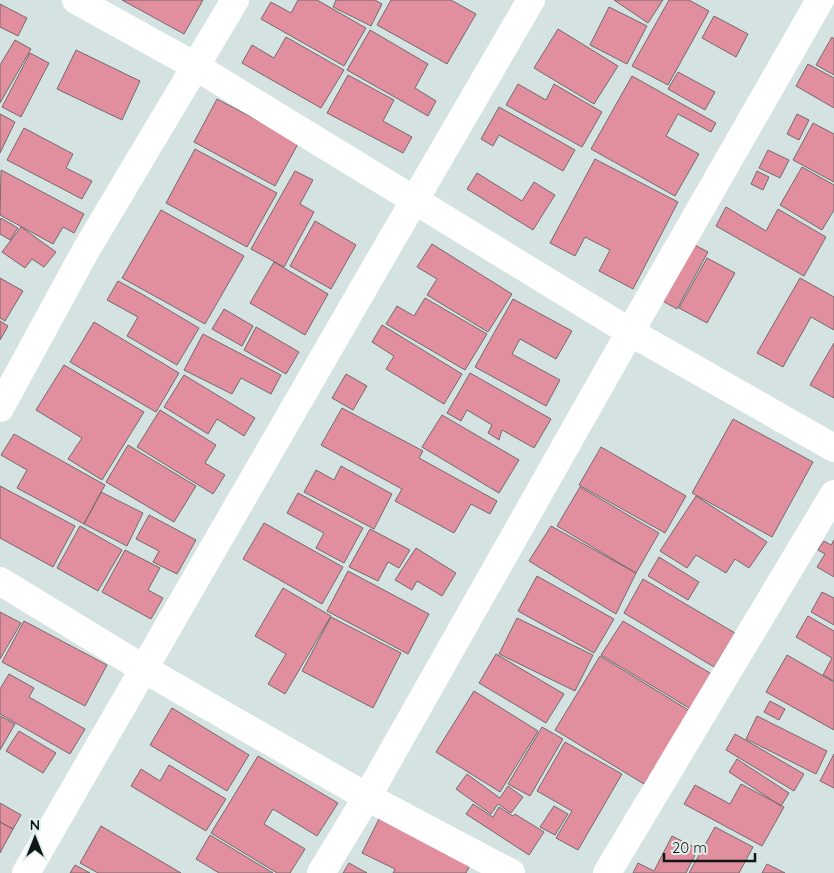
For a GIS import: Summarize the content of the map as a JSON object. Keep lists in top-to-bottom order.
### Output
{
  "scale_bar": "20 m",
  "north": "top"
}
